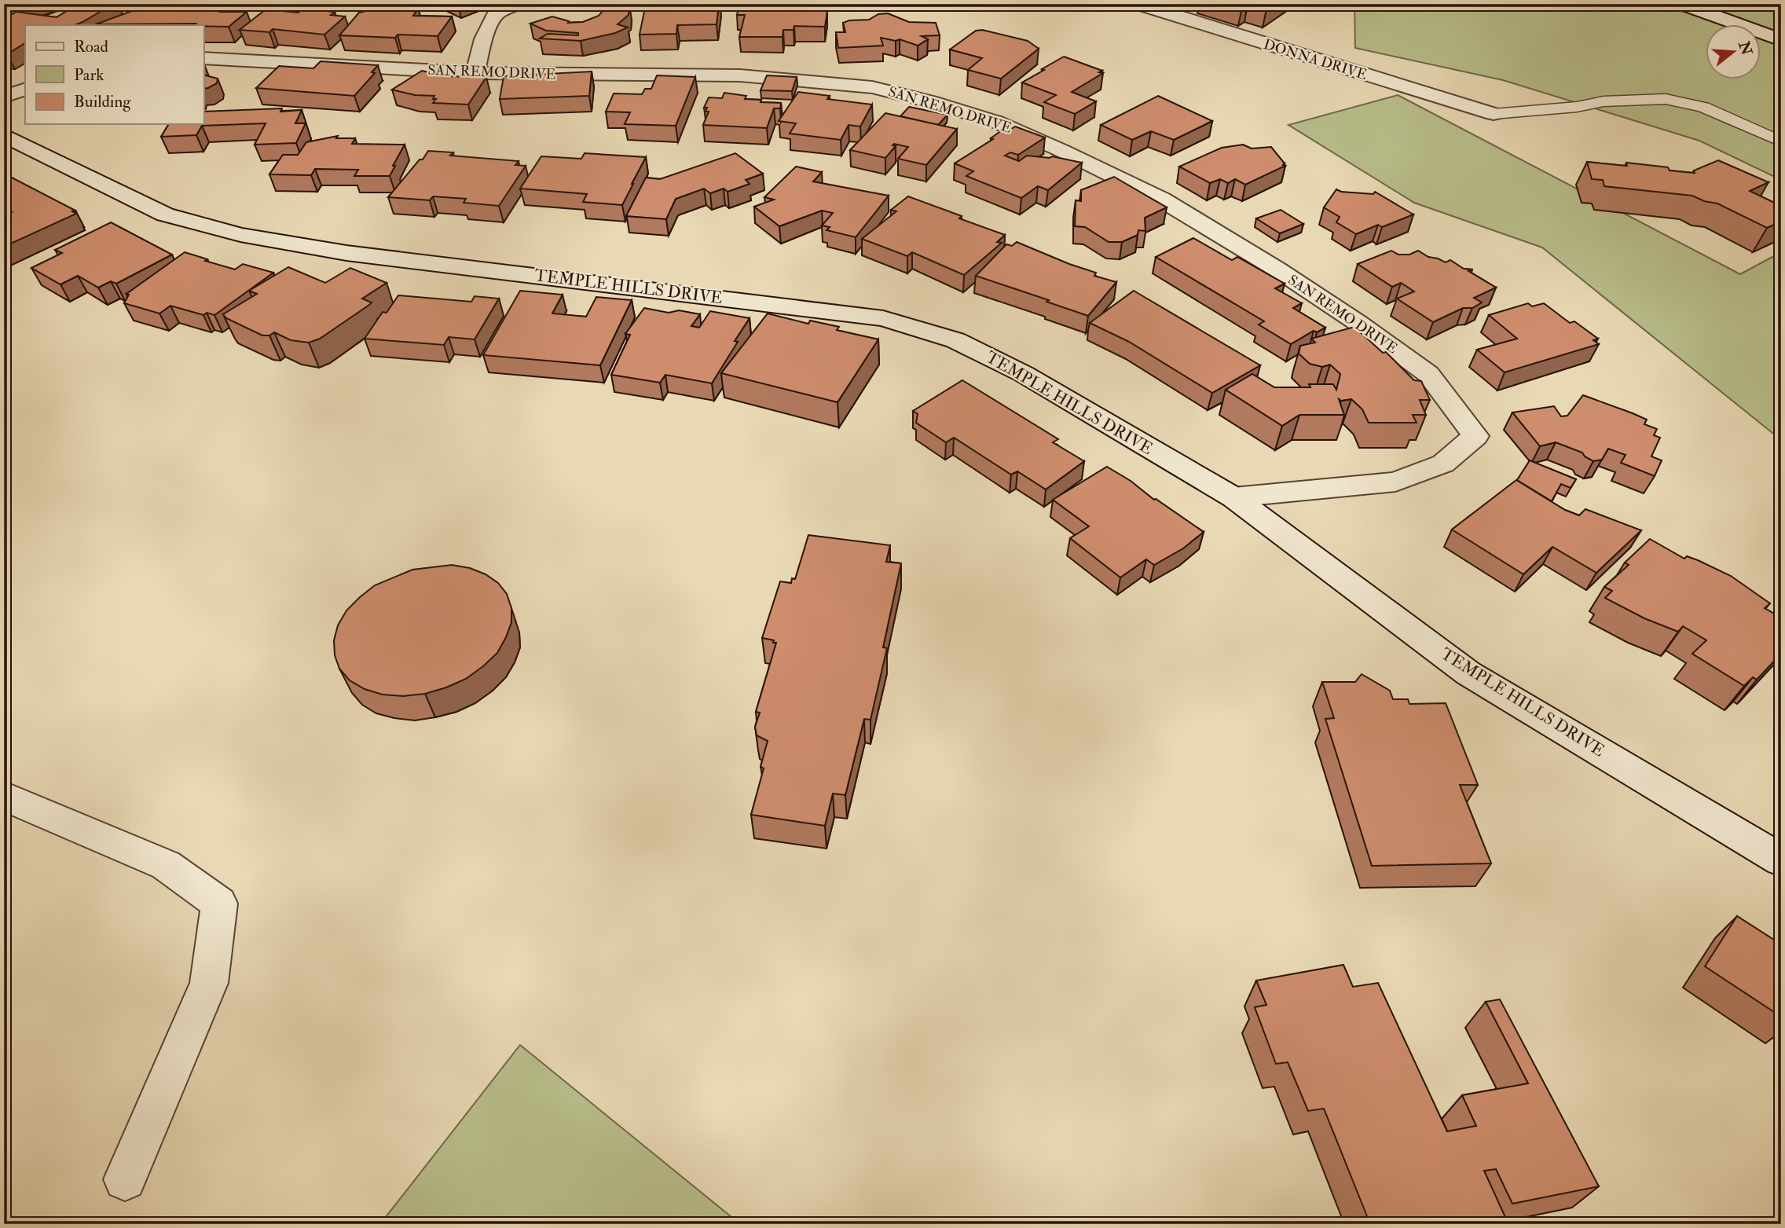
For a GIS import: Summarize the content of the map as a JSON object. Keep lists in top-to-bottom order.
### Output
{
  "streets": {
    "street": ["DONNA DRIVE", "SAN REMO DRIVE", "TEMPLE HILLS DRIVE"]
  },
  "crossings": [
    ["SAN REMO DRIVE", "TEMPLE HILLS DRIVE"]
  ],
  "legend": ["Road", "Park", "Building"],
  "north": "right"
}
